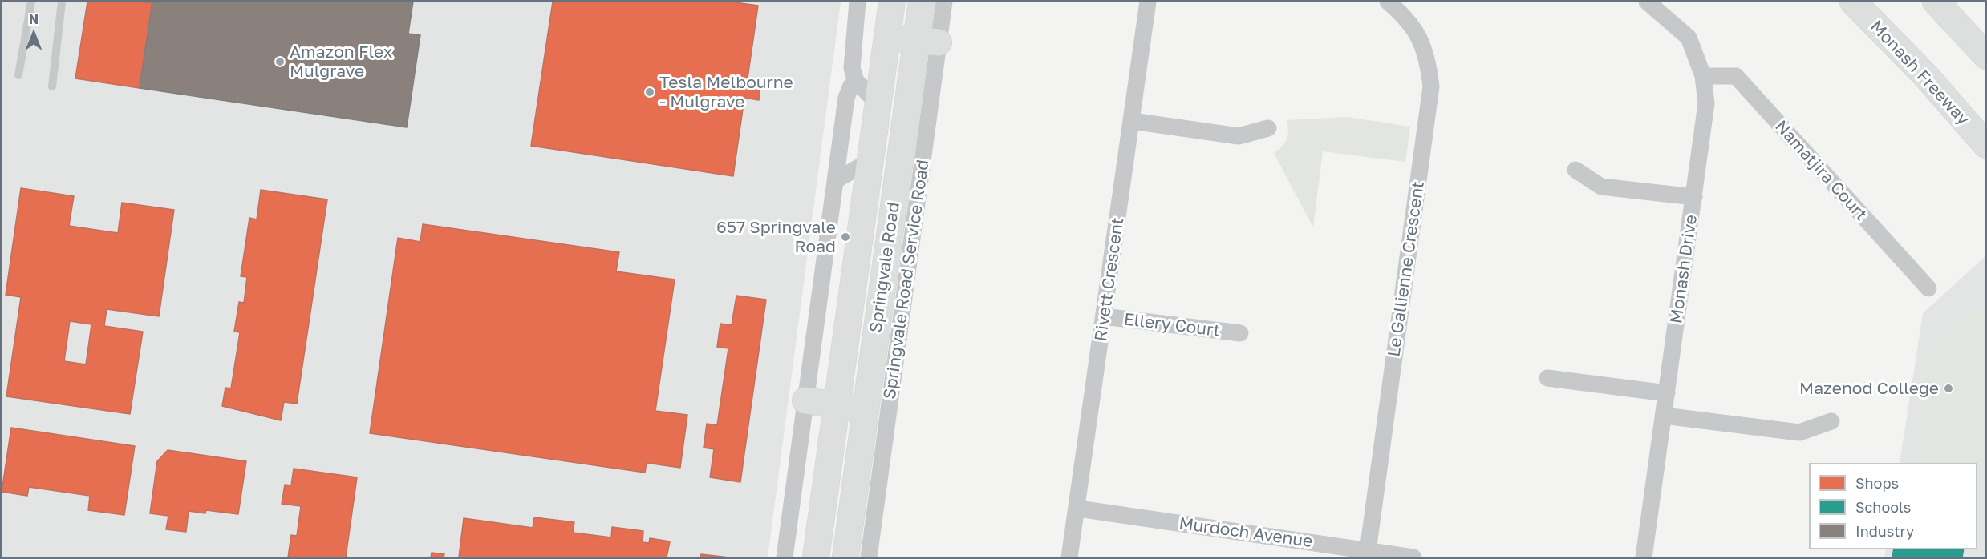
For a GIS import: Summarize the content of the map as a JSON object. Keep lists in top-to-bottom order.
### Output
{
  "streets": {
    "highway": ["Monash Freeway", "Springvale Road"],
    "street": [
      "Namatjira Court",
      "Le Gallienne Crescent",
      "Monash Drive",
      "Springvale Road Service Road",
      "Rivett Crescent",
      "Ellery Court",
      "Murdoch Avenue"
    ]
  },
  "crossings": [
    ["Namatjira Court", "Monash Drive"],
    ["Springvale Road", "Springvale Road Service Road"],
    ["Le Gallienne Crescent", "Murdoch Avenue"],
    ["Rivett Crescent", "Ellery Court"],
    ["Rivett Crescent", "Murdoch Avenue"]
  ],
  "places": [
    "Amazon Flex Mulgrave",
    "Tesla Melbourne - Mulgrave",
    "657 Springvale Road",
    "Mazenod College"
  ],
  "legend": ["Shops", "Schools", "Industry"],
  "north": "top"
}
